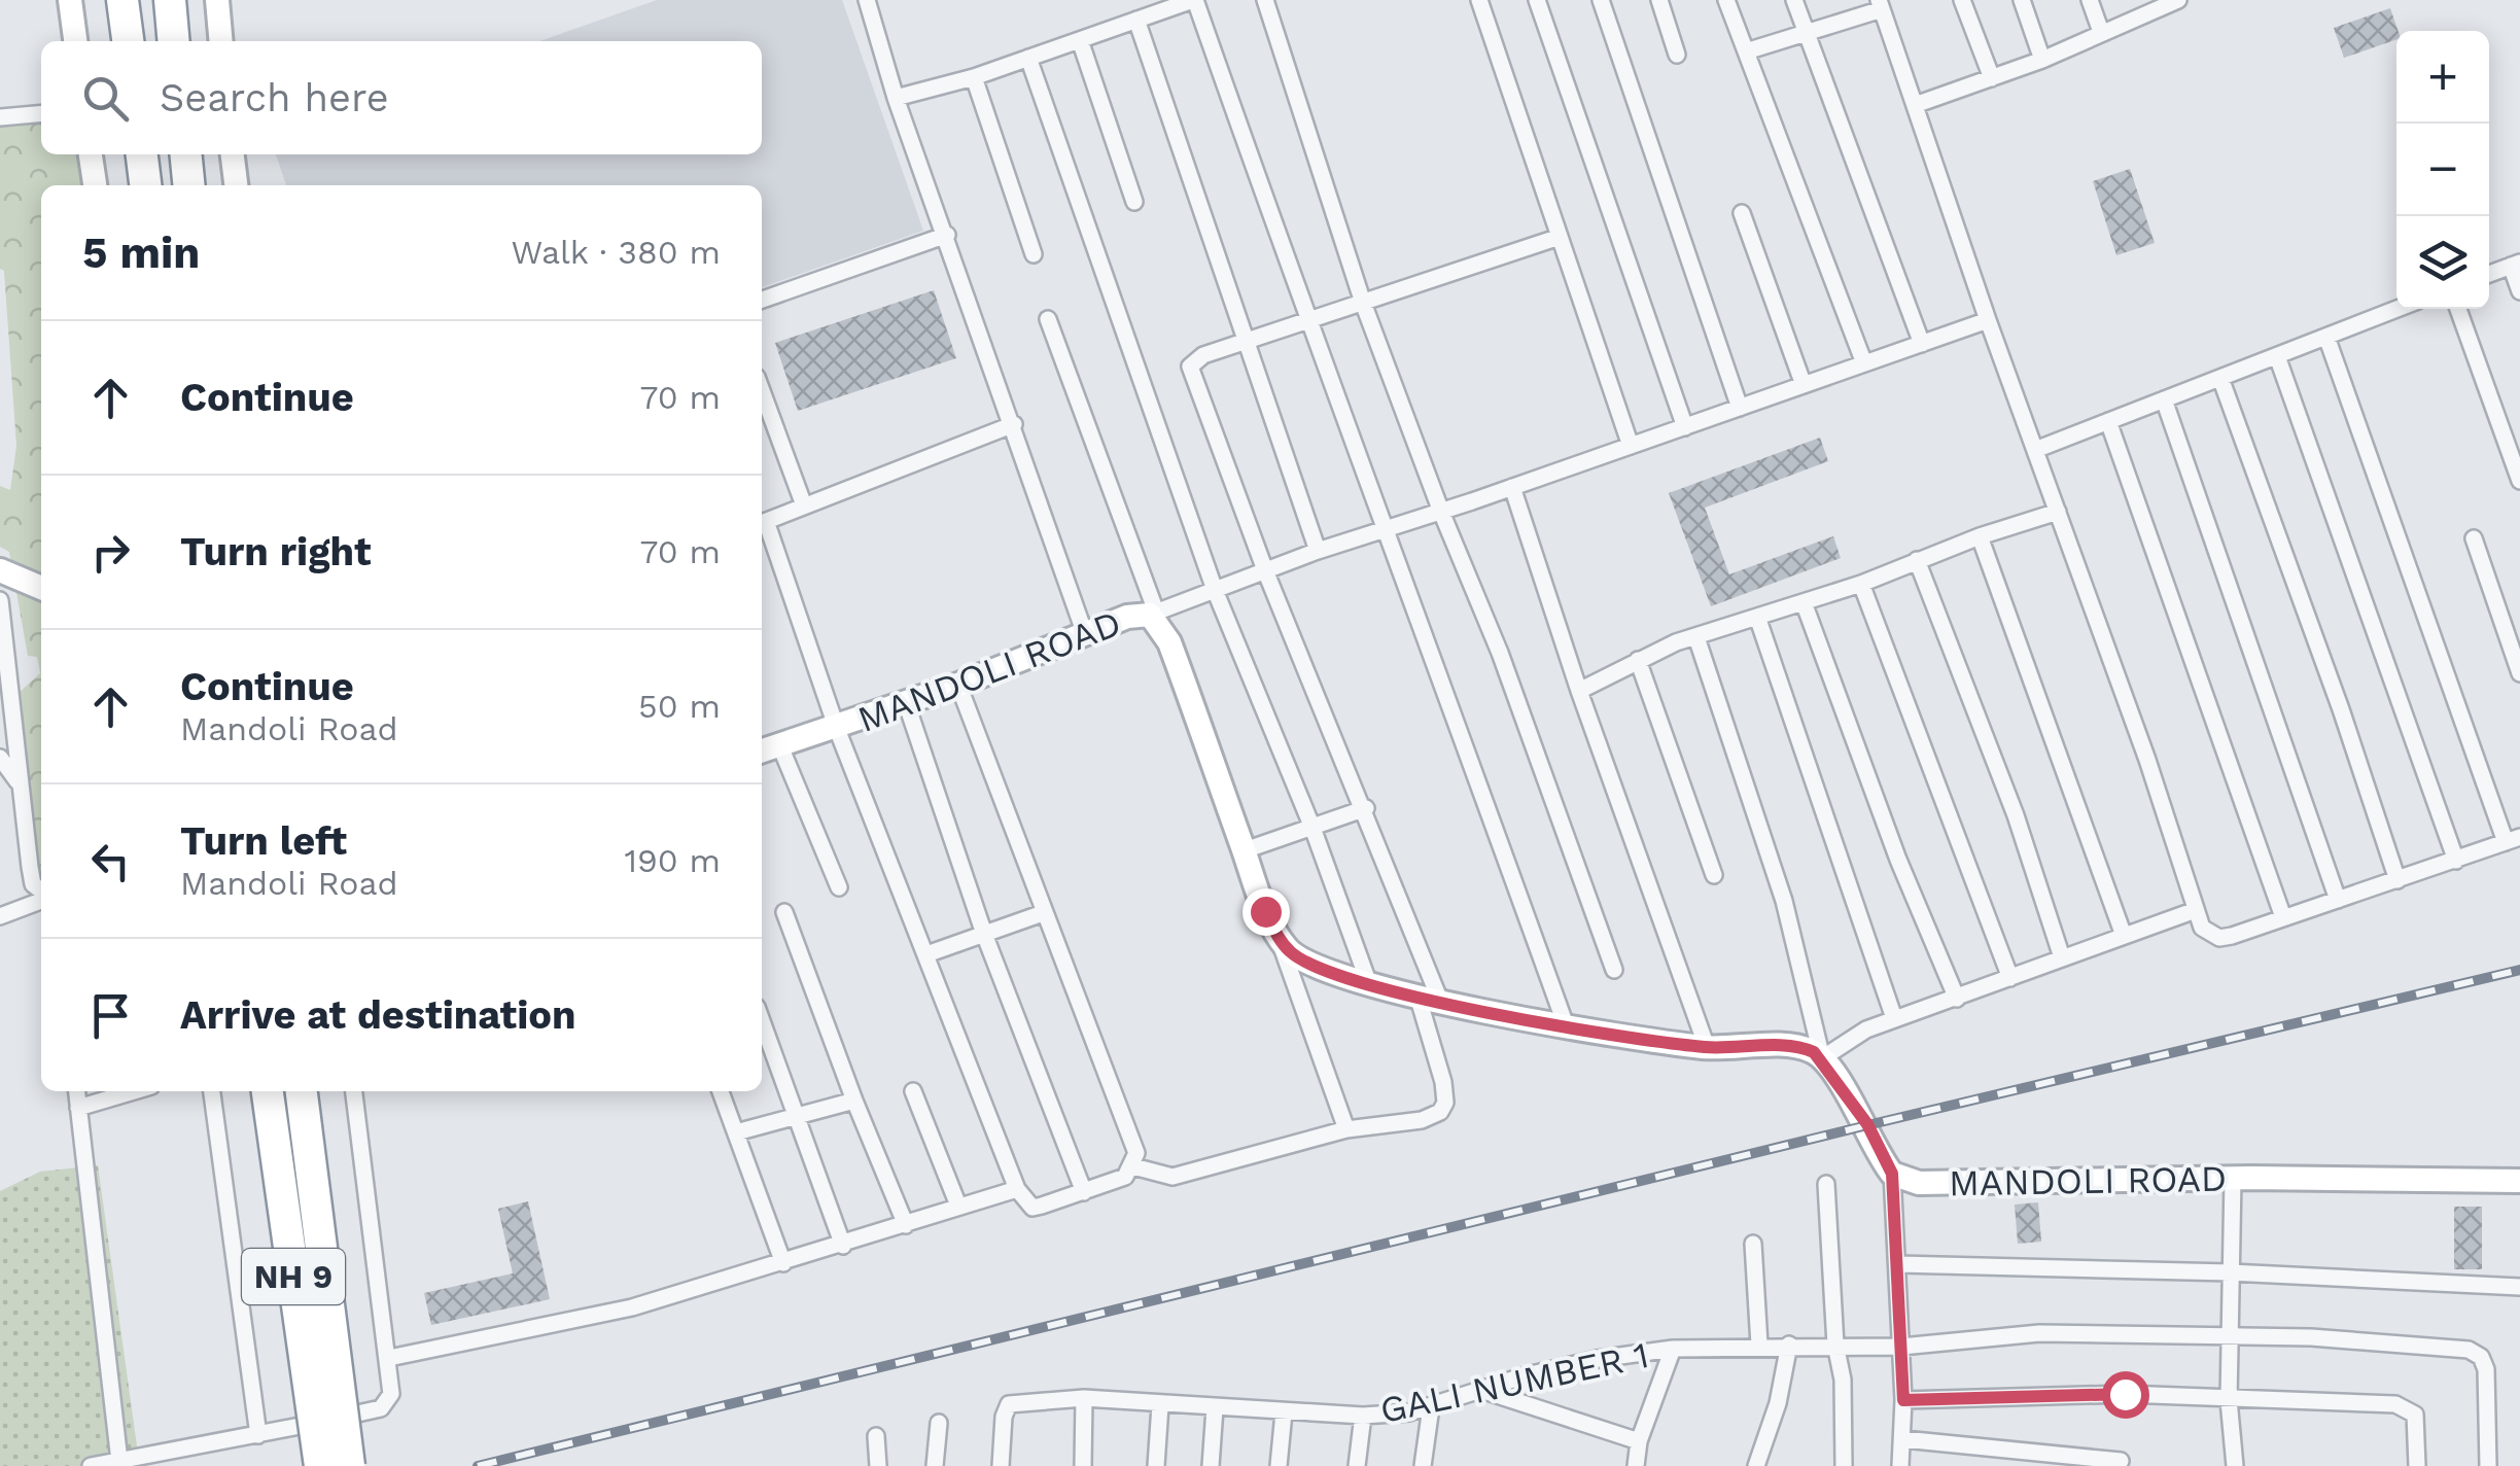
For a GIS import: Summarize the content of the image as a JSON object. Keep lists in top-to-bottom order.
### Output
{
  "streets": {
    "highway": ["NH 9"],
    "street": ["MANDOLI ROAD", "GALI NUMBER 1"]
  },
  "page": {
    "map_buttons": ["+", "−"],
    "search": "Search here",
    "heading": ["5 min", "Walk · 380 m"],
    "list": [
      ["Continue", "70 m"],
      ["Turn right", "70 m"],
      ["Continue", "Mandoli Road", "50 m"],
      ["Turn left", "Mandoli Road", "190 m"],
      "Arrive at destination"
    ]
  }
}
